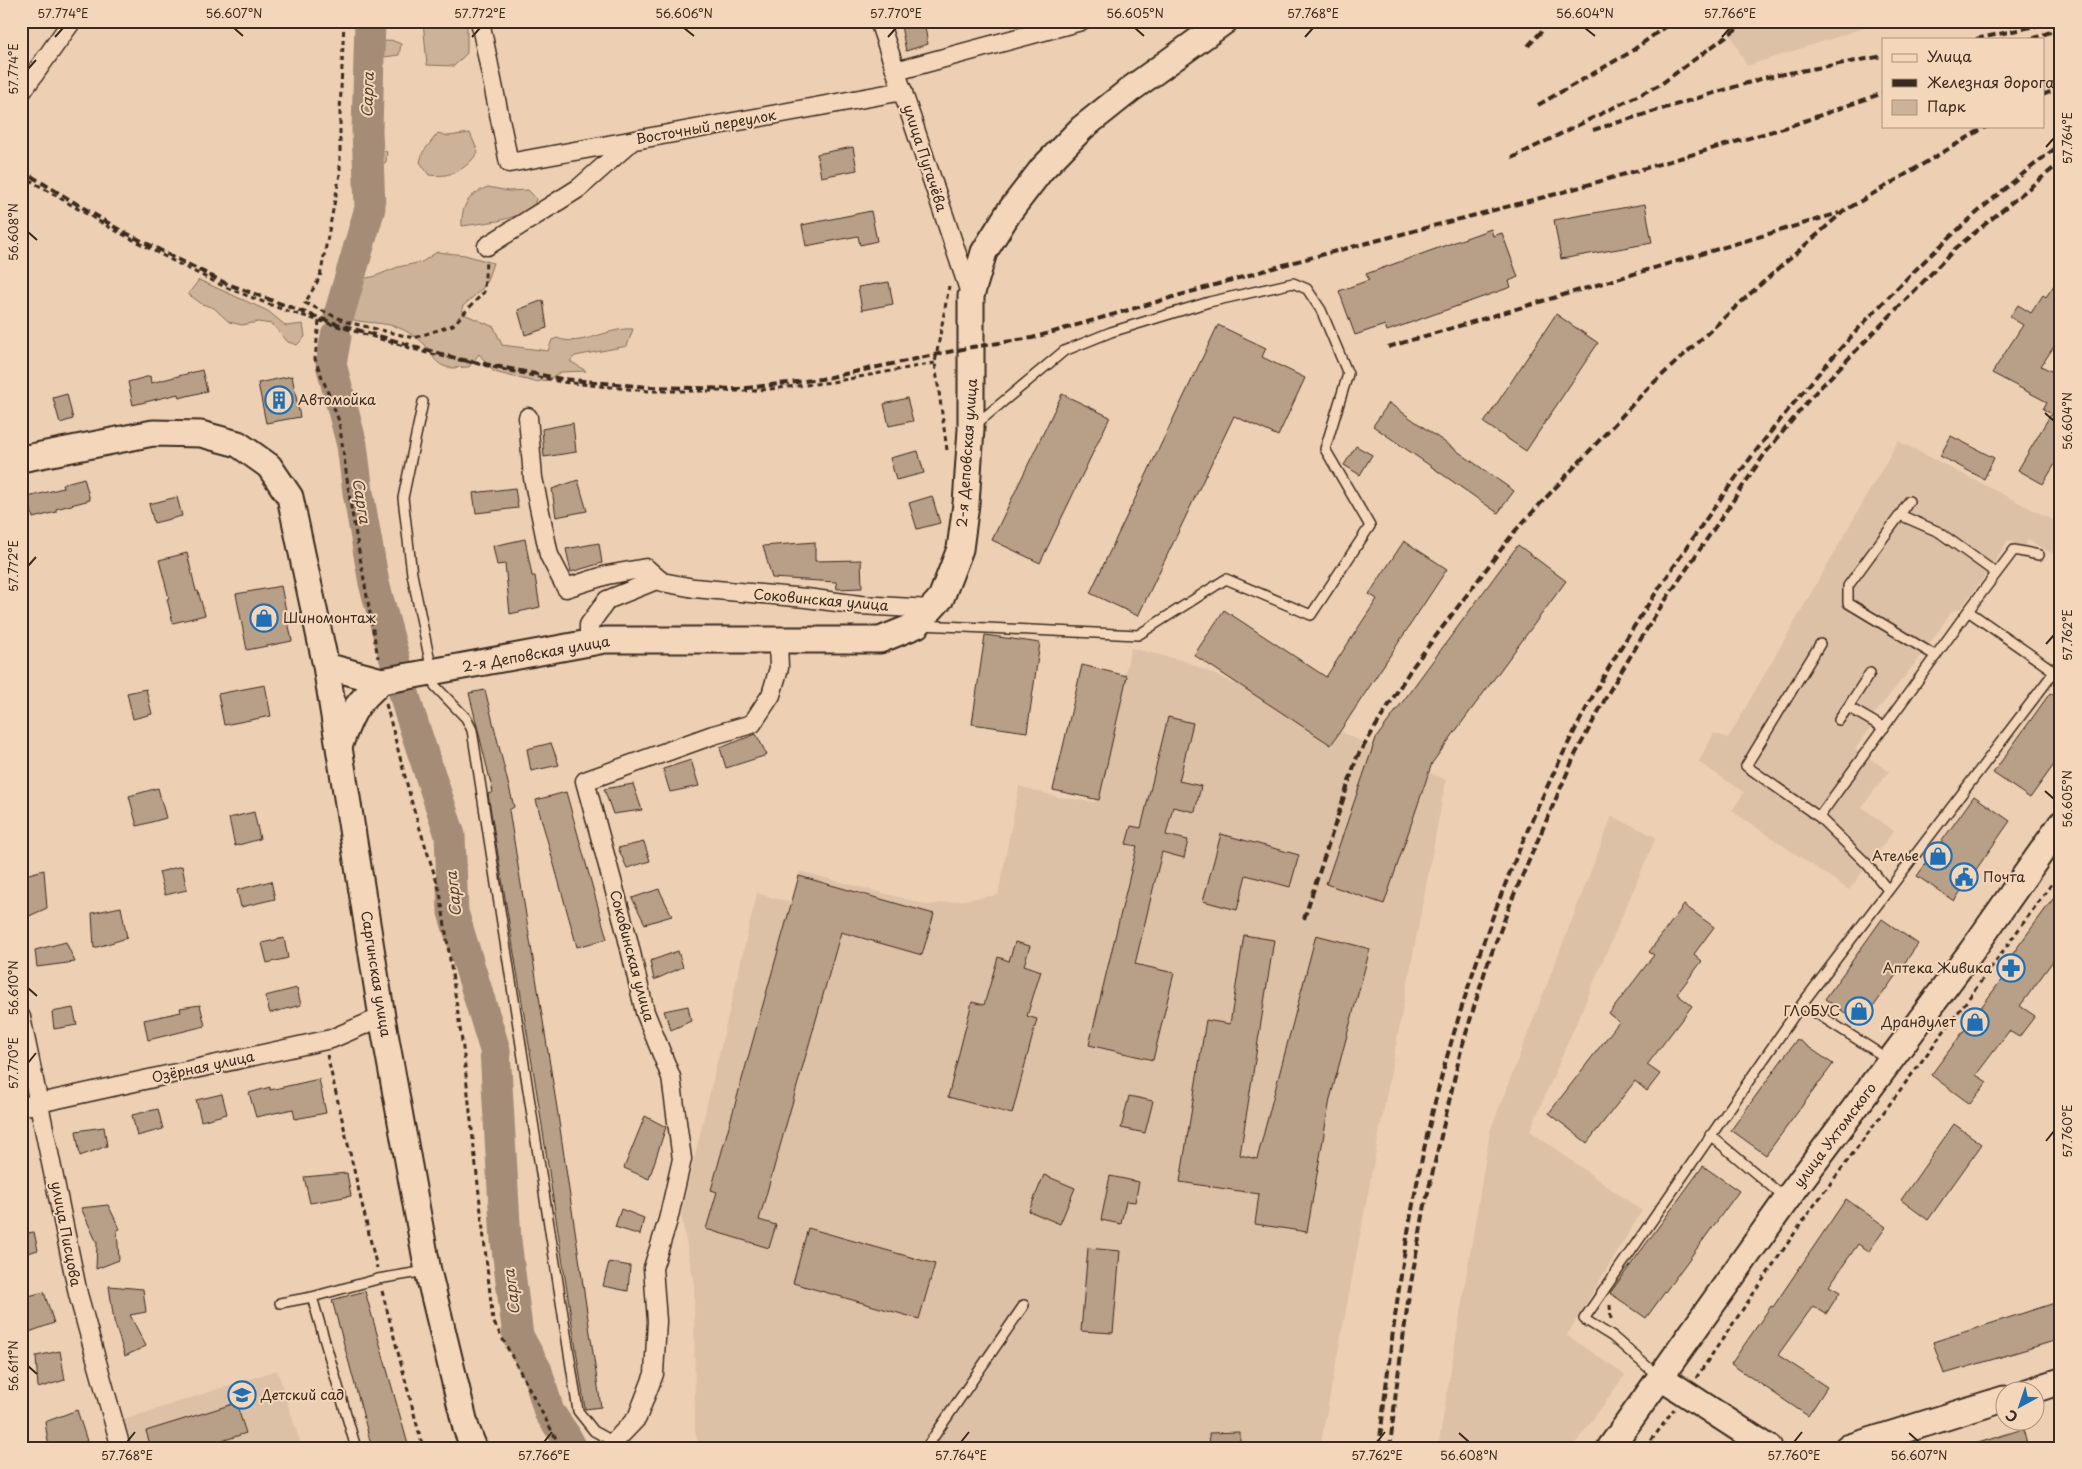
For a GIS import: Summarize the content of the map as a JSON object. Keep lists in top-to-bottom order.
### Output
{
  "streets": {
    "street": [
      "Восточный переулок",
      "улица Пугачёва",
      "2-я Деповская улица",
      "Соковинская улица",
      "Саргинская улица",
      "Озёрная улица",
      "улица Ухтомского",
      "улица Писцова"
    ]
  },
  "crossings": [
    ["Восточный переулок", "улица Пугачёва"],
    ["улица Пугачёва", "2-я Деповская улица"],
    ["2-я Деповская улица", "Соковинская улица"],
    ["Саргинская улица", "Озёрная улица"],
    ["Озёрная улица", "улица Писцова"]
  ],
  "water": ["Сарга"],
  "places": {
    "building": ["Автомойка"],
    "shop": [
      "Шиномонтаж",
      "Ателье",
      "ГЛОБУС",
      "Драндулет"
    ],
    "public building": ["Почта"],
    "pharmacy": ["Аптека Живика"],
    "school or university": ["Детский сад"]
  },
  "legend": ["Улица", "Железная дорога", "Парк"],
  "north": "bottom left",
  "coordinates": [
    "57.774°E",
    "56.607°N",
    "57.772°E",
    "56.606°N",
    "57.770°E",
    "56.605°N",
    "57.768°E",
    "56.604°N",
    "57.766°E",
    "57.764°E",
    "56.608°N",
    "57.762°E",
    "56.610°N",
    "57.760°E",
    "56.611°N"
  ]
}
